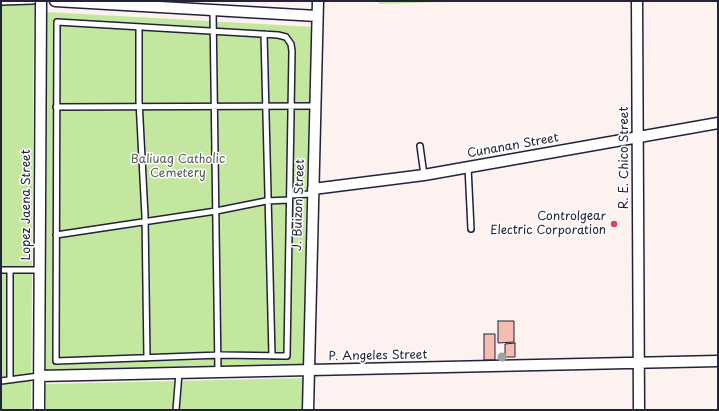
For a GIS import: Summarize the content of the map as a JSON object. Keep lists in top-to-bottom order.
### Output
{
  "streets": {
    "street": [
      "Cunanan Street",
      "R. E. Chico Street",
      "Lopez Jaena Street",
      "J. Buizon Street",
      "P. Angeles Street"
    ]
  },
  "crossings": [
    ["Cunanan Street", "R. E. Chico Street"],
    ["Cunanan Street", "J. Buizon Street"],
    ["R. E. Chico Street", "P. Angeles Street"],
    ["Lopez Jaena Street", "P. Angeles Street"],
    ["J. Buizon Street", "P. Angeles Street"]
  ],
  "parks": ["Baliuag Catholic Cemetery"],
  "places": ["Controlgear Electric Corporation"]
}
